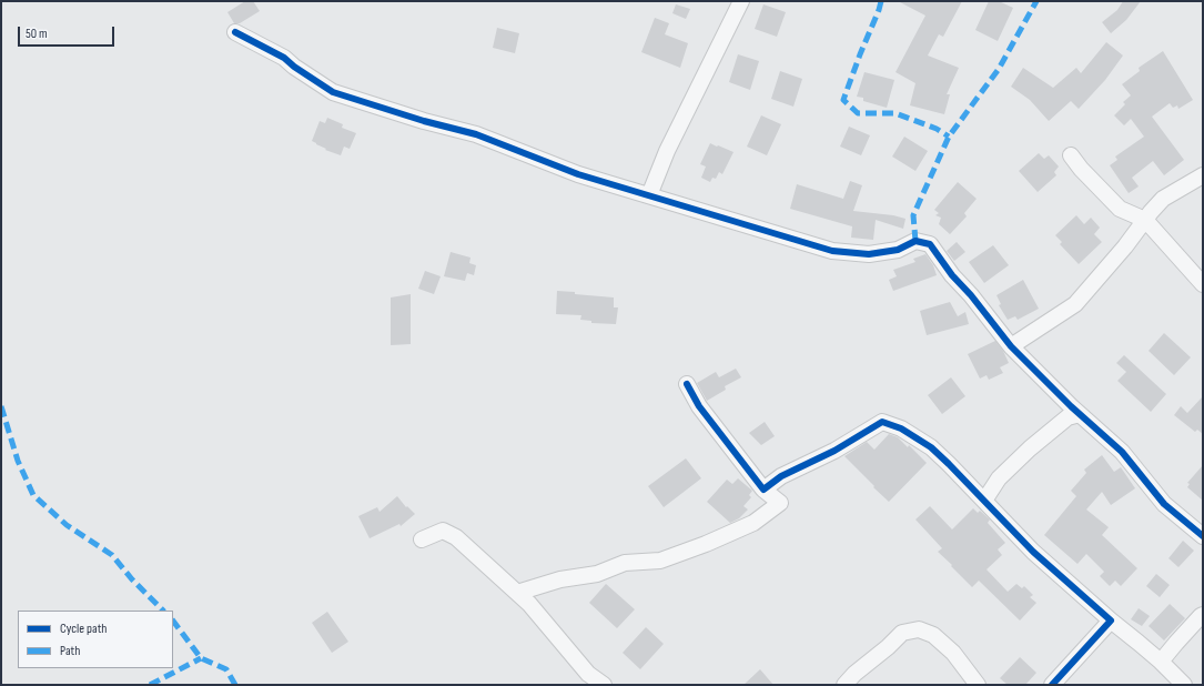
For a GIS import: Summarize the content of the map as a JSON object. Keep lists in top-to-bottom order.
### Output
{
  "legend": ["Cycle path", "Path"],
  "scale_bar": "50 m"
}
